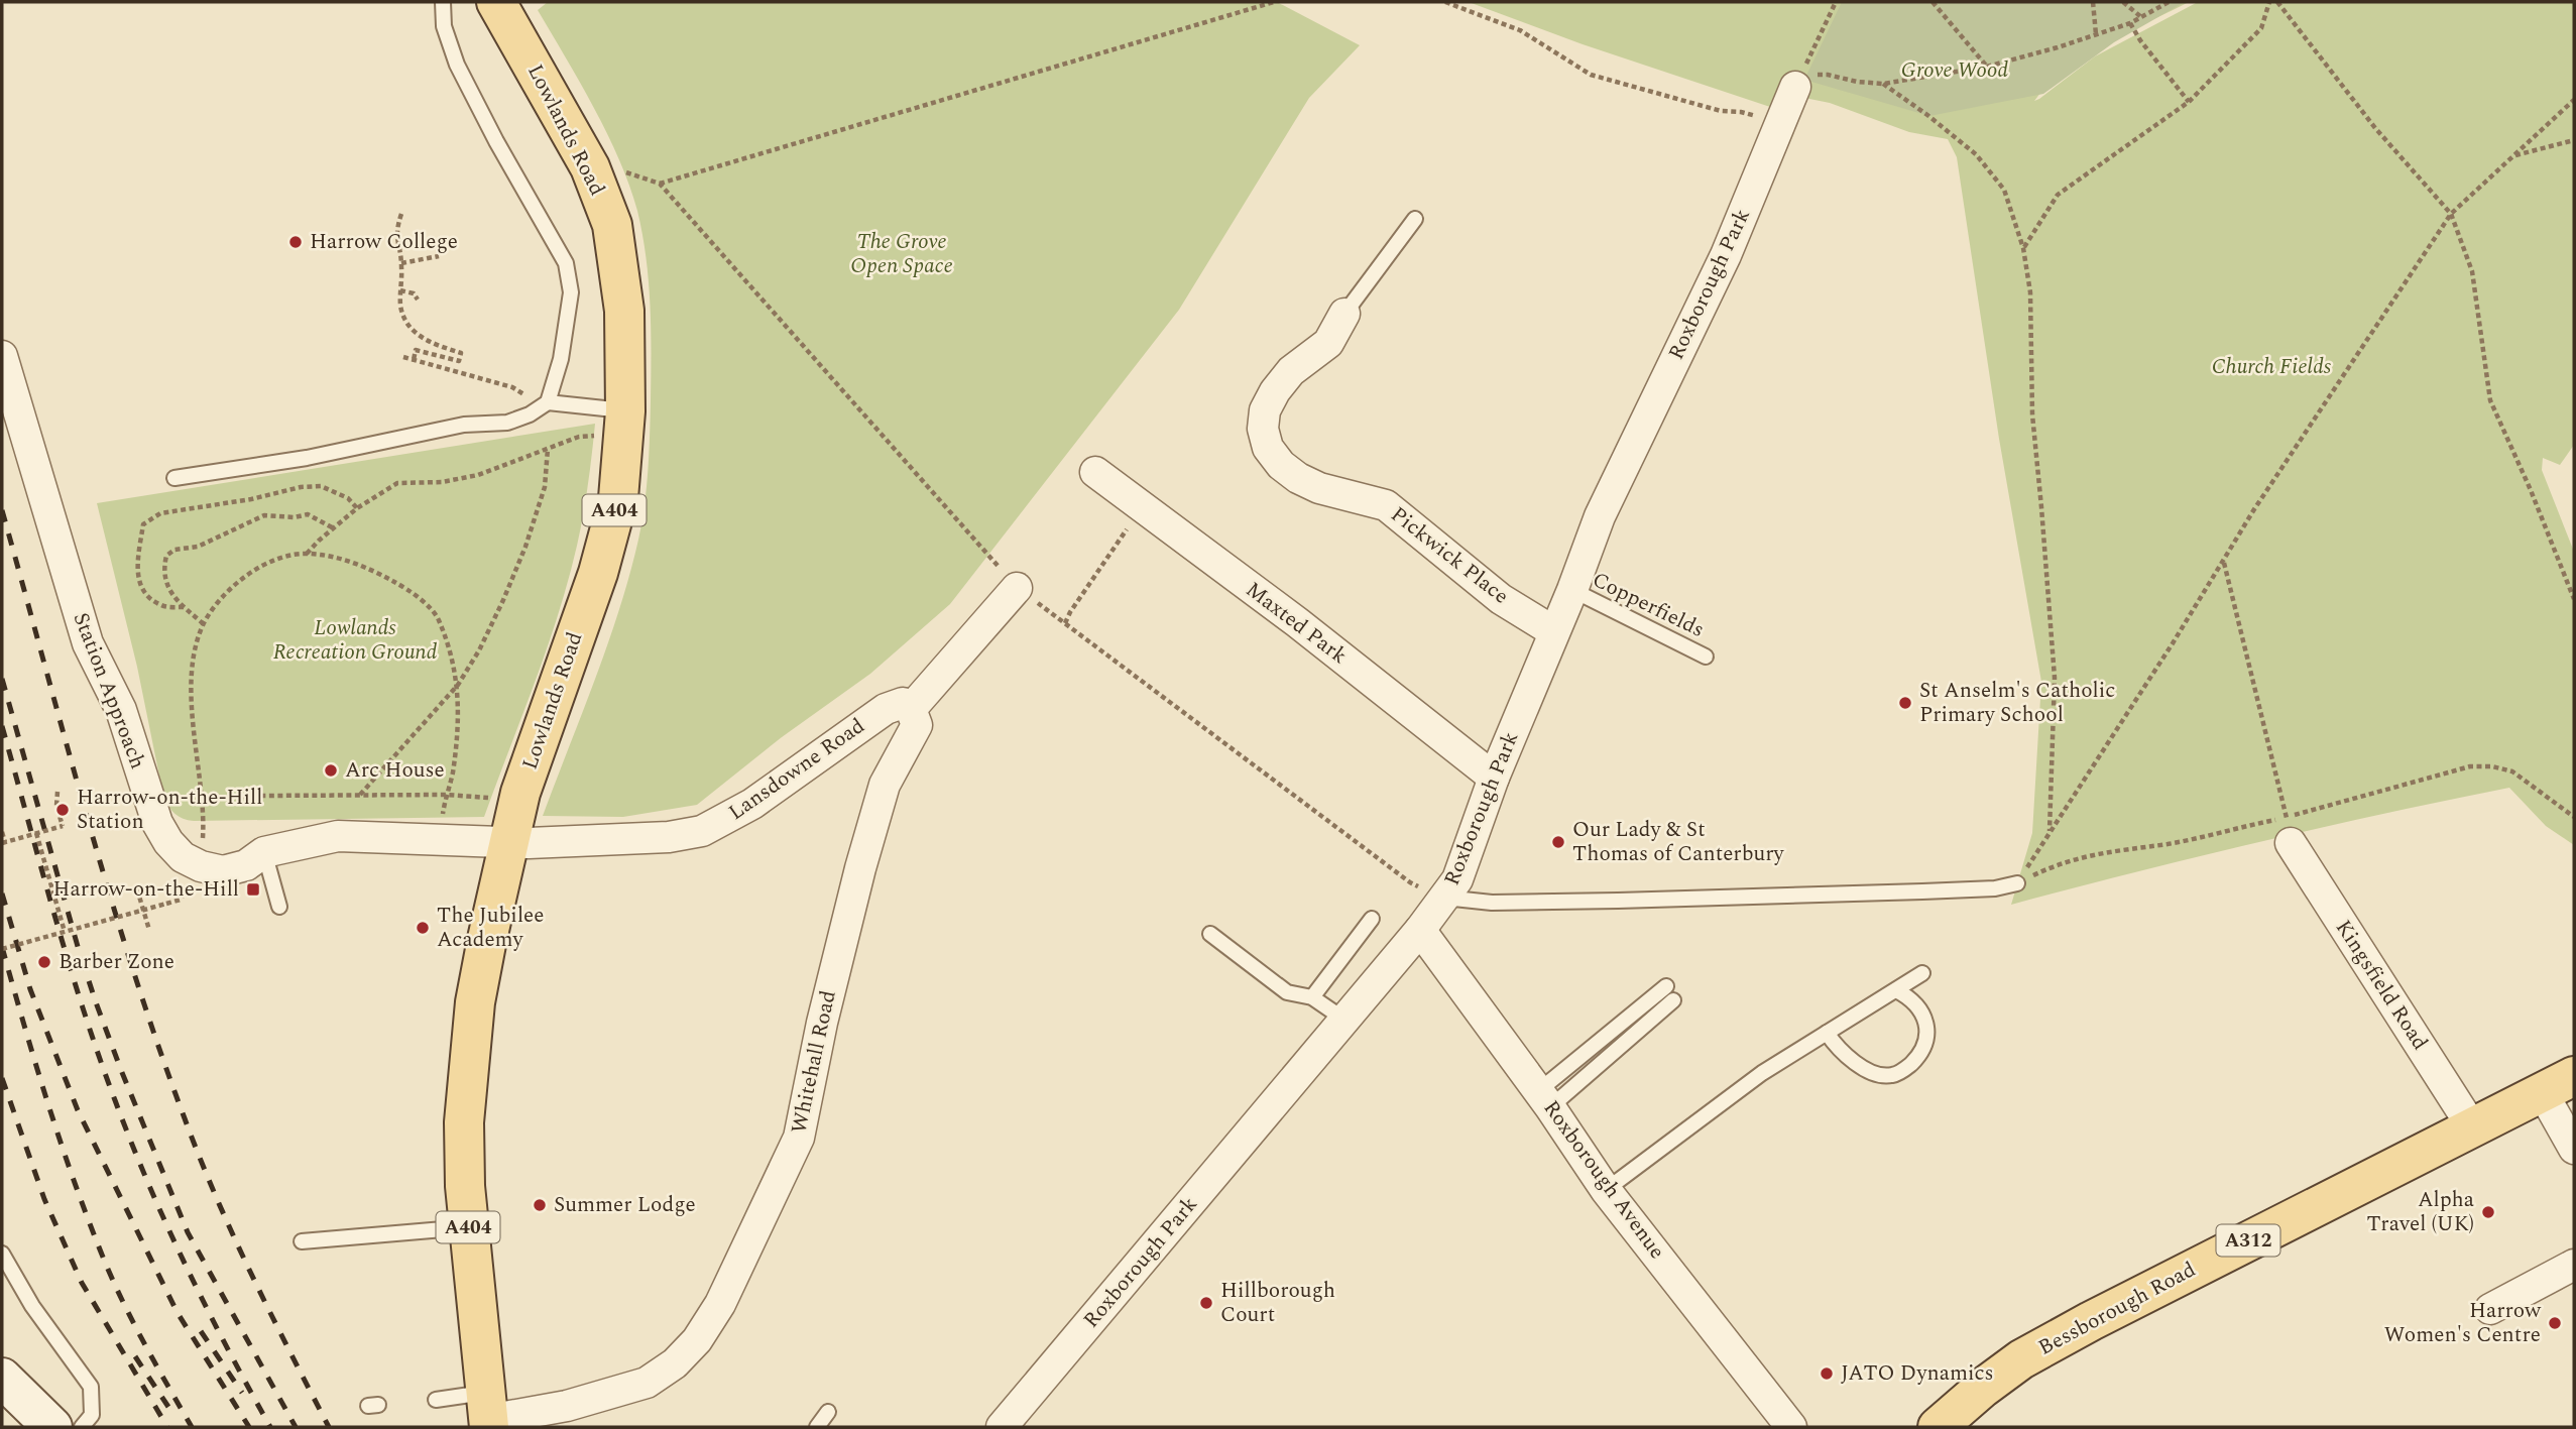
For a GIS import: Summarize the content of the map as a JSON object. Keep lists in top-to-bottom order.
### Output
{
  "streets": {
    "main road": [
      "Lowlands Road",
      "A404",
      "A312",
      "Bessborough Road"
    ],
    "street": [
      "Roxborough Park",
      "Pickwick Place",
      "Maxted Park",
      "Station Approach",
      "Lansdowne Road",
      "Kingsfield Road",
      "Whitehall Road",
      "Roxborough Avenue"
    ],
    "lane": ["Copperfields"]
  },
  "crossings": [
    ["Lowlands Road", "Lansdowne Road"],
    ["Lowlands Road", "Whitehall Road"],
    ["Roxborough Park", "Pickwick Place"],
    ["Roxborough Park", "Copperfields"],
    ["Roxborough Park", "Maxted Park"],
    ["Roxborough Park", "Roxborough Avenue"],
    ["Lansdowne Road", "Whitehall Road"],
    ["Kingsfield Road", "Bessborough Road"]
  ],
  "parks": [
    "Grove Wood",
    "The Grove Open Space",
    "Church Fields",
    "Lowlands Recreation Ground"
  ],
  "places": {
    "other": [
      "Harrow College",
      "St Anselm's Catholic Primary School",
      "Arc House",
      "Harrow-on-the-Hill Station",
      "Our Lady & St Thomas of Canterbury",
      "The Jubilee Academy",
      "Barber Zone",
      "Summer Lodge",
      "Alpha Travel (UK)",
      "Hillborough Court",
      "Harrow Women's Centre",
      "JATO Dynamics"
    ],
    "transit": ["Harrow-on-the-Hill"]
  }
}
